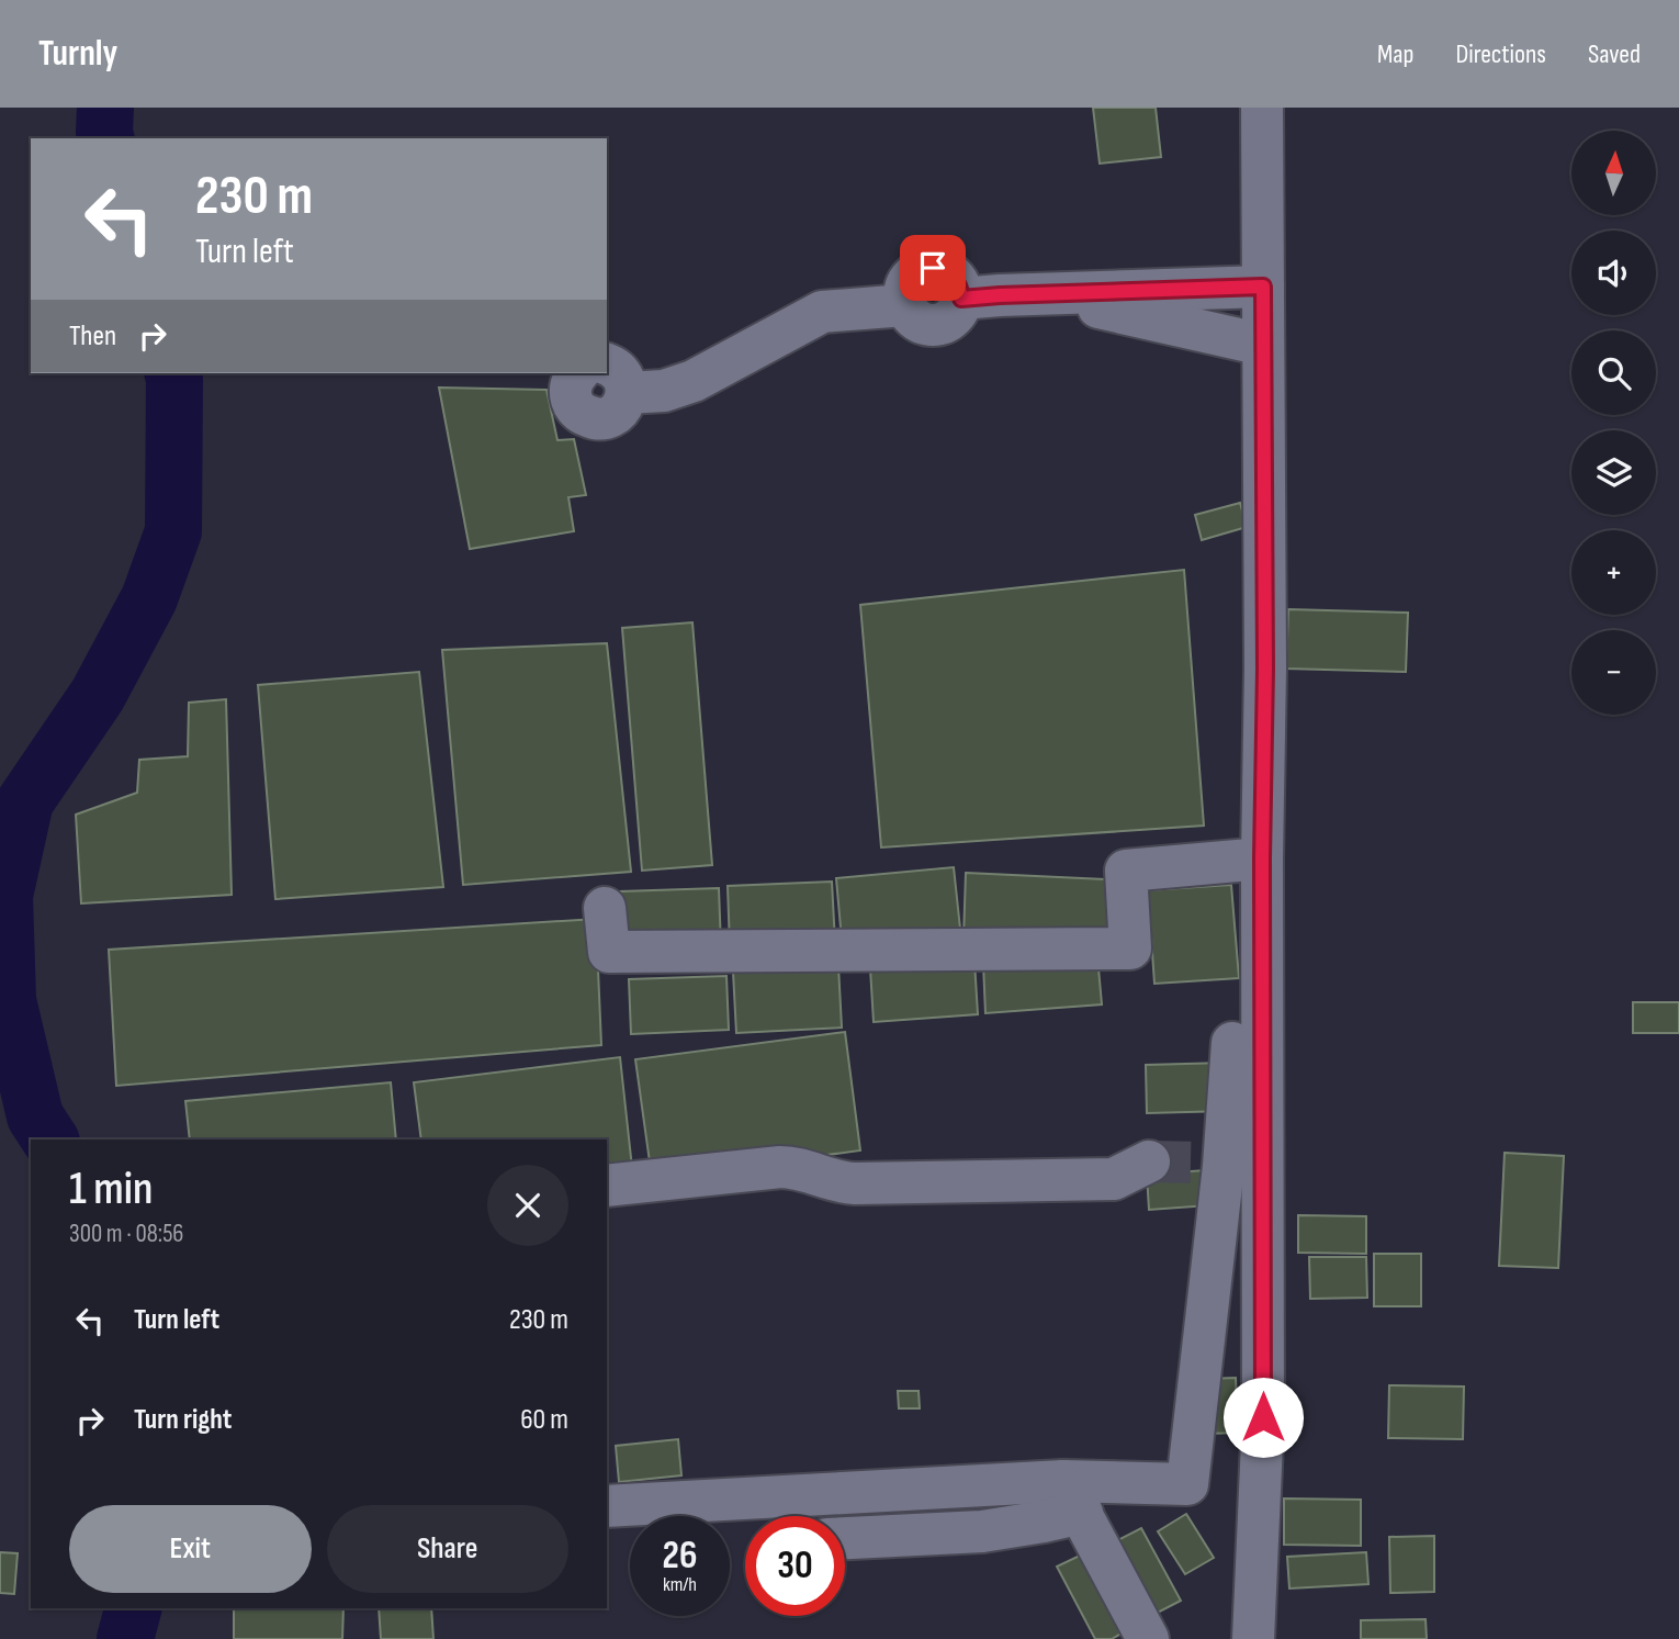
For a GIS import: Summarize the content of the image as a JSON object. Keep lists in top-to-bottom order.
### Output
{
  "north": "top",
  "page": {
    "header": "Turnly",
    "nav": ["Map", "Directions", "Saved"],
    "map_buttons": ["+", "−"],
    "turn": ["230 m", "Turn left"],
    "then": "Then",
    "heading": ["1 min", "300 m · 08:56"],
    "list": [
      {
        "name": "Turn left",
        "value": "230 m"
      },
      {
        "name": "Turn right",
        "value": "60 m"
      }
    ],
    "buttons": ["Exit", "Share"],
    "speed": "26 km/h",
    "limit": "30"
  }
}
